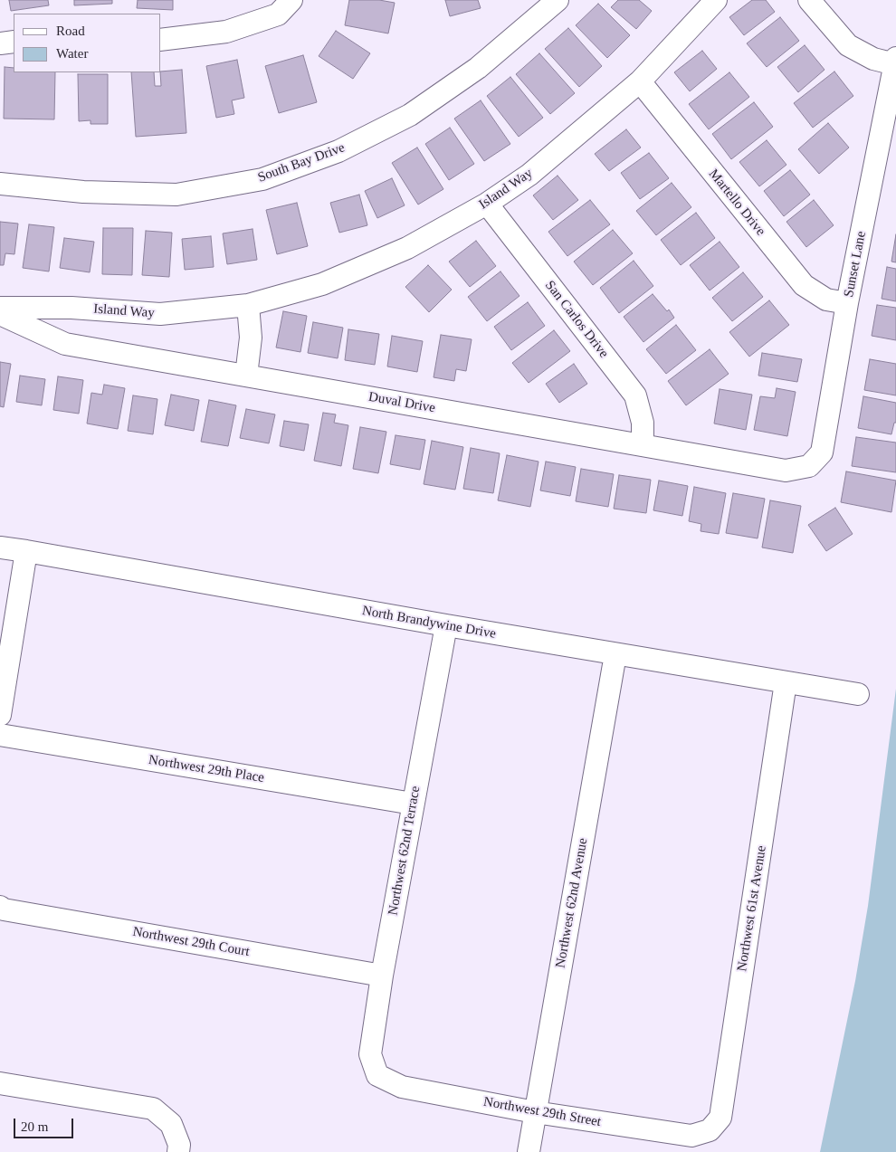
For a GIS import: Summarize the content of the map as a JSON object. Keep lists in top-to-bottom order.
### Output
{
  "streets": {
    "street": [
      "South Bay Drive",
      "Island Way",
      "Martello Drive",
      "Sunset Lane",
      "San Carlos Drive",
      "Duval Drive",
      "North Brandywine Drive",
      "Northwest 29th Place",
      "Northwest 62nd Terrace",
      "Northwest 62nd Avenue",
      "Northwest 61st Avenue",
      "Northwest 29th Court",
      "Northwest 29th Street"
    ]
  },
  "crossings": [
    ["Island Way", "Martello Drive"],
    ["Island Way", "San Carlos Drive"],
    ["Martello Drive", "Sunset Lane"],
    ["Sunset Lane", "Duval Drive"],
    ["San Carlos Drive", "Duval Drive"],
    ["North Brandywine Drive", "Northwest 62nd Terrace"],
    ["North Brandywine Drive", "Northwest 62nd Avenue"],
    ["North Brandywine Drive", "Northwest 61st Avenue"],
    ["Northwest 29th Place", "Northwest 62nd Terrace"],
    ["Northwest 62nd Terrace", "Northwest 29th Court"],
    ["Northwest 62nd Terrace", "Northwest 29th Street"],
    ["Northwest 62nd Avenue", "Northwest 29th Street"],
    ["Northwest 61st Avenue", "Northwest 29th Street"]
  ],
  "legend": ["Road", "Water"],
  "scale_bar": "20 m"
}
